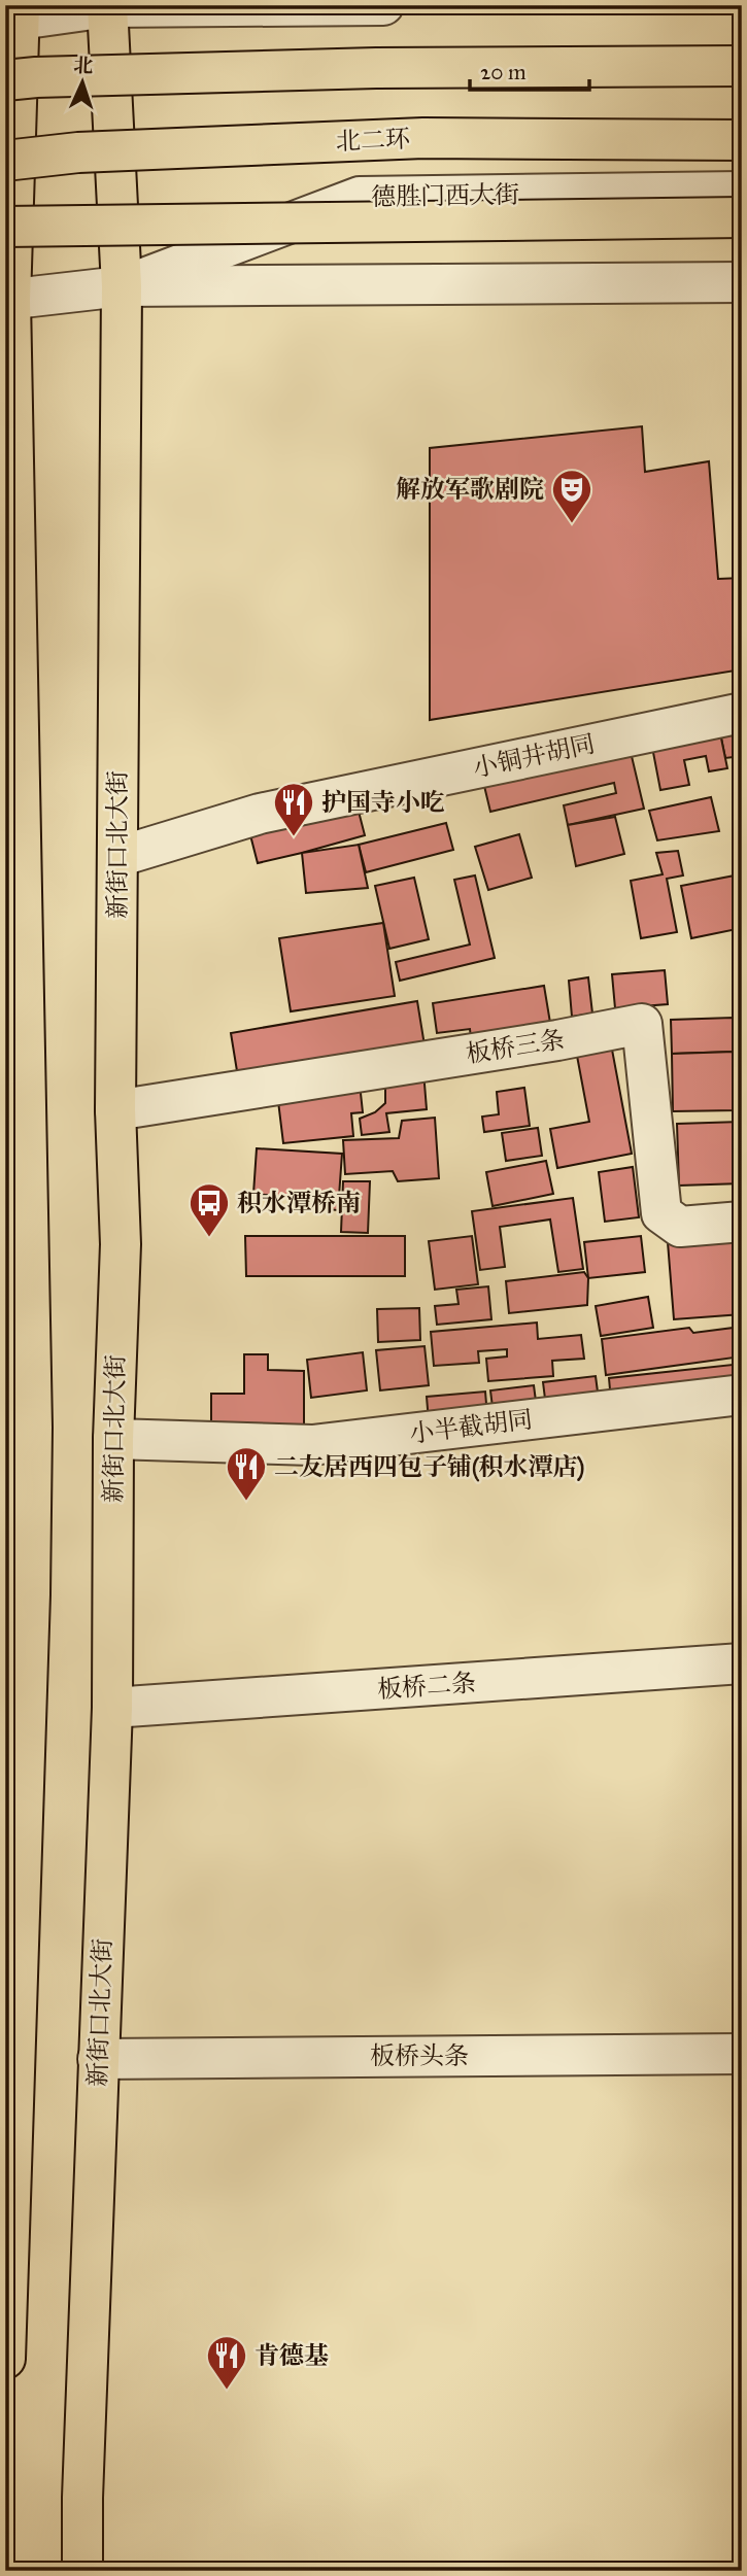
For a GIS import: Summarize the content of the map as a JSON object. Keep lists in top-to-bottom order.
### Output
{
  "streets": {
    "main road": ["北二环", "新街口北大街"],
    "street": [
      "德胜门西大街",
      "小铜井胡同",
      "板桥三条",
      "小半截胡同",
      "板桥二条",
      "板桥头条"
    ]
  },
  "crossings": [
    ["德胜门西大街", "新街口北大街"],
    ["小铜井胡同", "新街口北大街"],
    ["新街口北大街", "板桥三条"],
    ["新街口北大街", "小半截胡同"],
    ["新街口北大街", "板桥二条"],
    ["新街口北大街", "板桥头条"]
  ],
  "places": {
    "theatre": ["解放军歌剧院"],
    "restaurant": ["护国寺小吃", "二友居西四包子铺(积水潭店)", "肯德基"],
    "bus stop": ["积水潭桥南"]
  },
  "scale_bar": "20 m",
  "north": "top"
}
